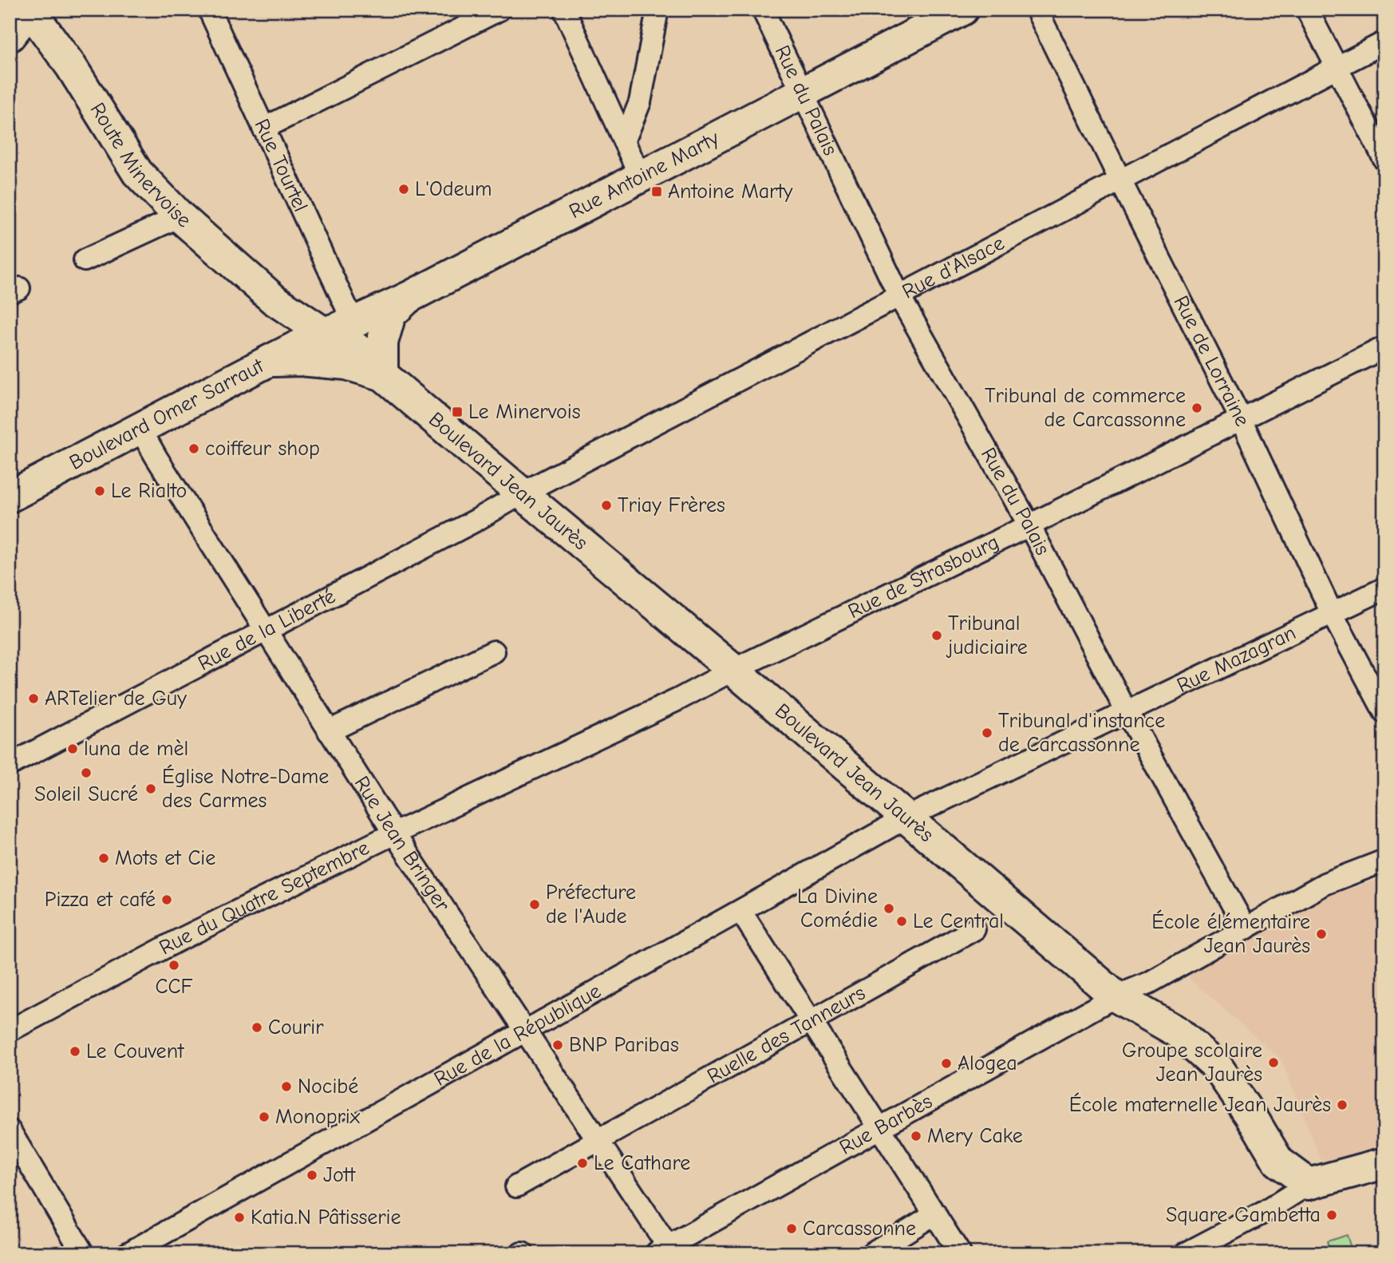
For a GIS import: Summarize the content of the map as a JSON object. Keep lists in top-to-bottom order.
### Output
{
  "streets": {
    "main road": [
      "Route Minervoise",
      "Rue Antoine Marty",
      "Boulevard Omer Sarraut",
      "Boulevard Jean Jaurès"
    ],
    "street": [
      "Rue du Palais",
      "Rue Tourtel",
      "Rue d'Alsace",
      "Rue de Lorraine",
      "Rue de Strasbourg",
      "Rue de la Liberté",
      "Rue Mazagran",
      "Rue Jean Bringer",
      "Rue du Quatre Septembre",
      "Ruelle des Tanneurs",
      "Rue de la République",
      "Rue Barbès"
    ]
  },
  "crossings": [
    ["Rue du Palais", "Rue Antoine Marty"],
    ["Rue du Palais", "Rue d'Alsace"],
    ["Rue du Palais", "Rue de Strasbourg"],
    ["Rue du Palais", "Rue Mazagran"],
    ["Rue du Palais", "Rue Barbès"],
    ["Route Minervoise", "Rue Antoine Marty"],
    ["Route Minervoise", "Boulevard Omer Sarraut"],
    ["Route Minervoise", "Boulevard Jean Jaurès"],
    ["Rue Tourtel", "Rue Antoine Marty"],
    ["Rue Antoine Marty", "Boulevard Omer Sarraut"],
    ["Rue Antoine Marty", "Boulevard Jean Jaurès"],
    ["Rue d'Alsace", "Rue de Lorraine"],
    ["Rue d'Alsace", "Boulevard Jean Jaurès"],
    ["Rue d'Alsace", "Rue de la Liberté"],
    ["Rue de Lorraine", "Rue de Strasbourg"],
    ["Rue de Lorraine", "Rue Mazagran"],
    ["Boulevard Omer Sarraut", "Boulevard Jean Jaurès"],
    ["Boulevard Omer Sarraut", "Rue Jean Bringer"],
    ["Boulevard Jean Jaurès", "Rue de Strasbourg"],
    ["Boulevard Jean Jaurès", "Rue de la Liberté"],
    ["Boulevard Jean Jaurès", "Rue Mazagran"],
    ["Boulevard Jean Jaurès", "Rue du Quatre Septembre"],
    ["Boulevard Jean Jaurès", "Rue de la République"],
    ["Boulevard Jean Jaurès", "Rue Barbès"],
    ["Rue de Strasbourg", "Rue du Quatre Septembre"],
    ["Rue de la Liberté", "Rue Jean Bringer"],
    ["Rue Mazagran", "Rue de la République"],
    ["Rue Jean Bringer", "Rue du Quatre Septembre"],
    ["Rue Jean Bringer", "Ruelle des Tanneurs"],
    ["Rue Jean Bringer", "Rue de la République"],
    ["Rue Jean Bringer", "Rue Barbès"]
  ],
  "places": {
    "other": [
      "L'Odeum",
      "Tribunal de commerce de Carcassonne",
      "coiffeur shop",
      "Le Rialto",
      "Triay Frères",
      "Tribunal judiciaire",
      "ARTelier de Guy",
      "Tribunal d'instance de Carcassonne",
      "luna de mèl",
      "Soleil Sucré",
      "Église Notre-Dame des Carmes",
      "Mots et Cie",
      "Pizza et café",
      "Préfecture de l'Aude",
      "La Divine Comédie",
      "Le Central",
      "École élémentaire Jean Jaurès",
      "CCF",
      "Courir",
      "BNP Paribas",
      "Le Couvent",
      "Groupe scolaire Jean Jaurès",
      "Alogea",
      "Nocibé",
      "École maternelle Jean Jaurès",
      "Monoprix",
      "Mery Cake",
      "Le Cathare",
      "Jott",
      "Square Gambetta",
      "Katia.N Pâtisserie",
      "Carcassonne"
    ],
    "transit": ["Antoine Marty", "Le Minervois"]
  }
}
